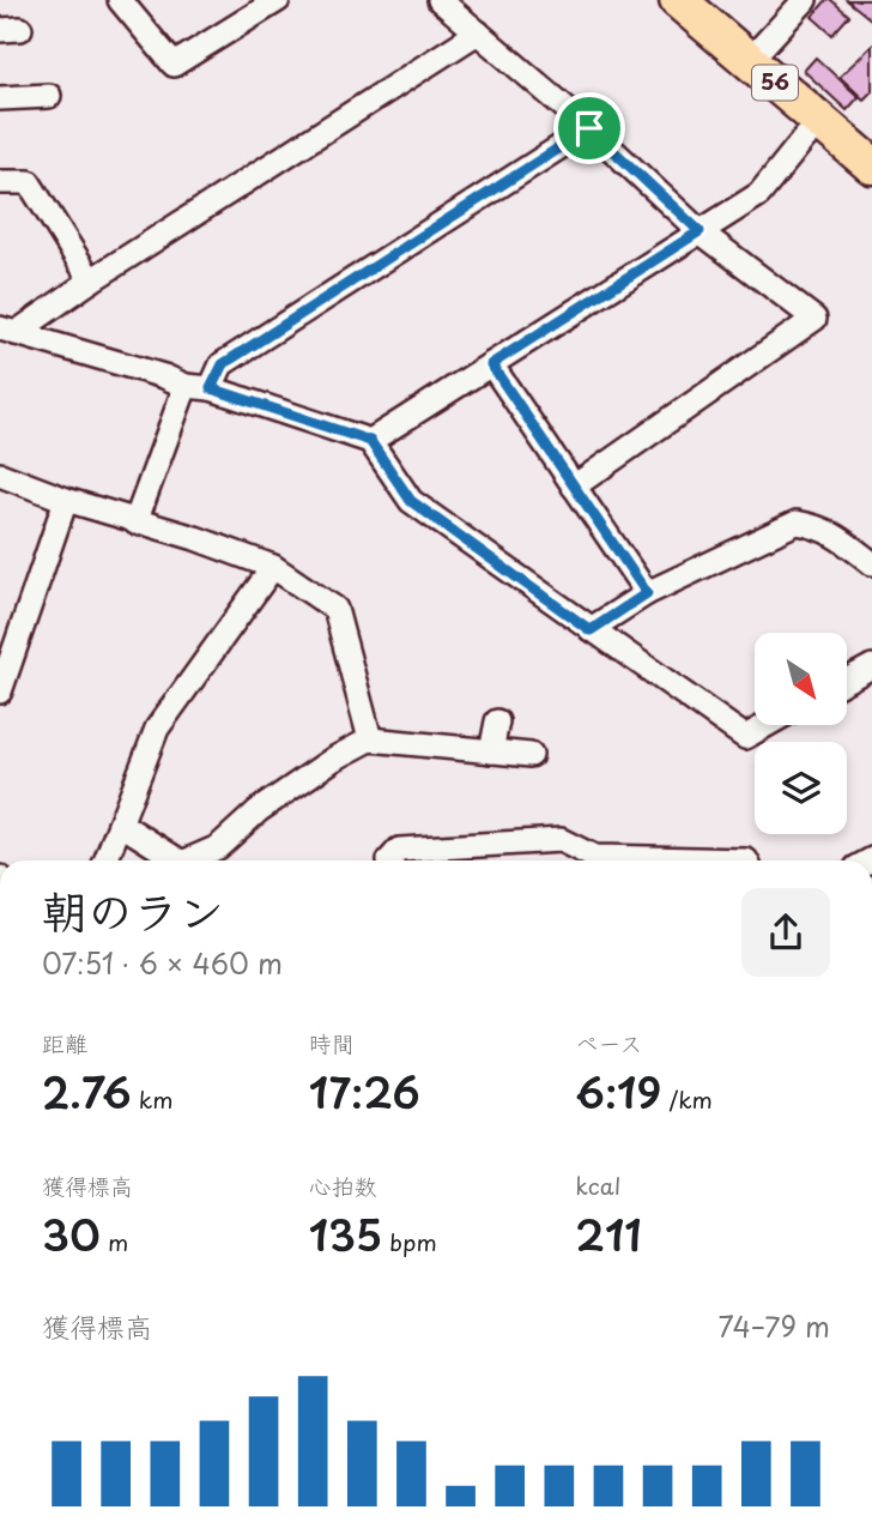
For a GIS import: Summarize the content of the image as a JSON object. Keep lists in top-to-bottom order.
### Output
{
  "streets": {
    "main road": ["56"]
  },
  "north": "bottom right",
  "page": {
    "heading": ["朝のラン", "07:51 · 6 × 460 m"],
    "stats": [
      ["距離", "2.76 km"],
      ["時間", "17:26"],
      ["ペース", "6:19 /km"],
      ["獲得標高", "30 m"],
      ["心拍数", "135 bpm"],
      ["kcal", "211"]
    ],
    "chart": ["獲得標高", "74–79 m"]
  }
}
